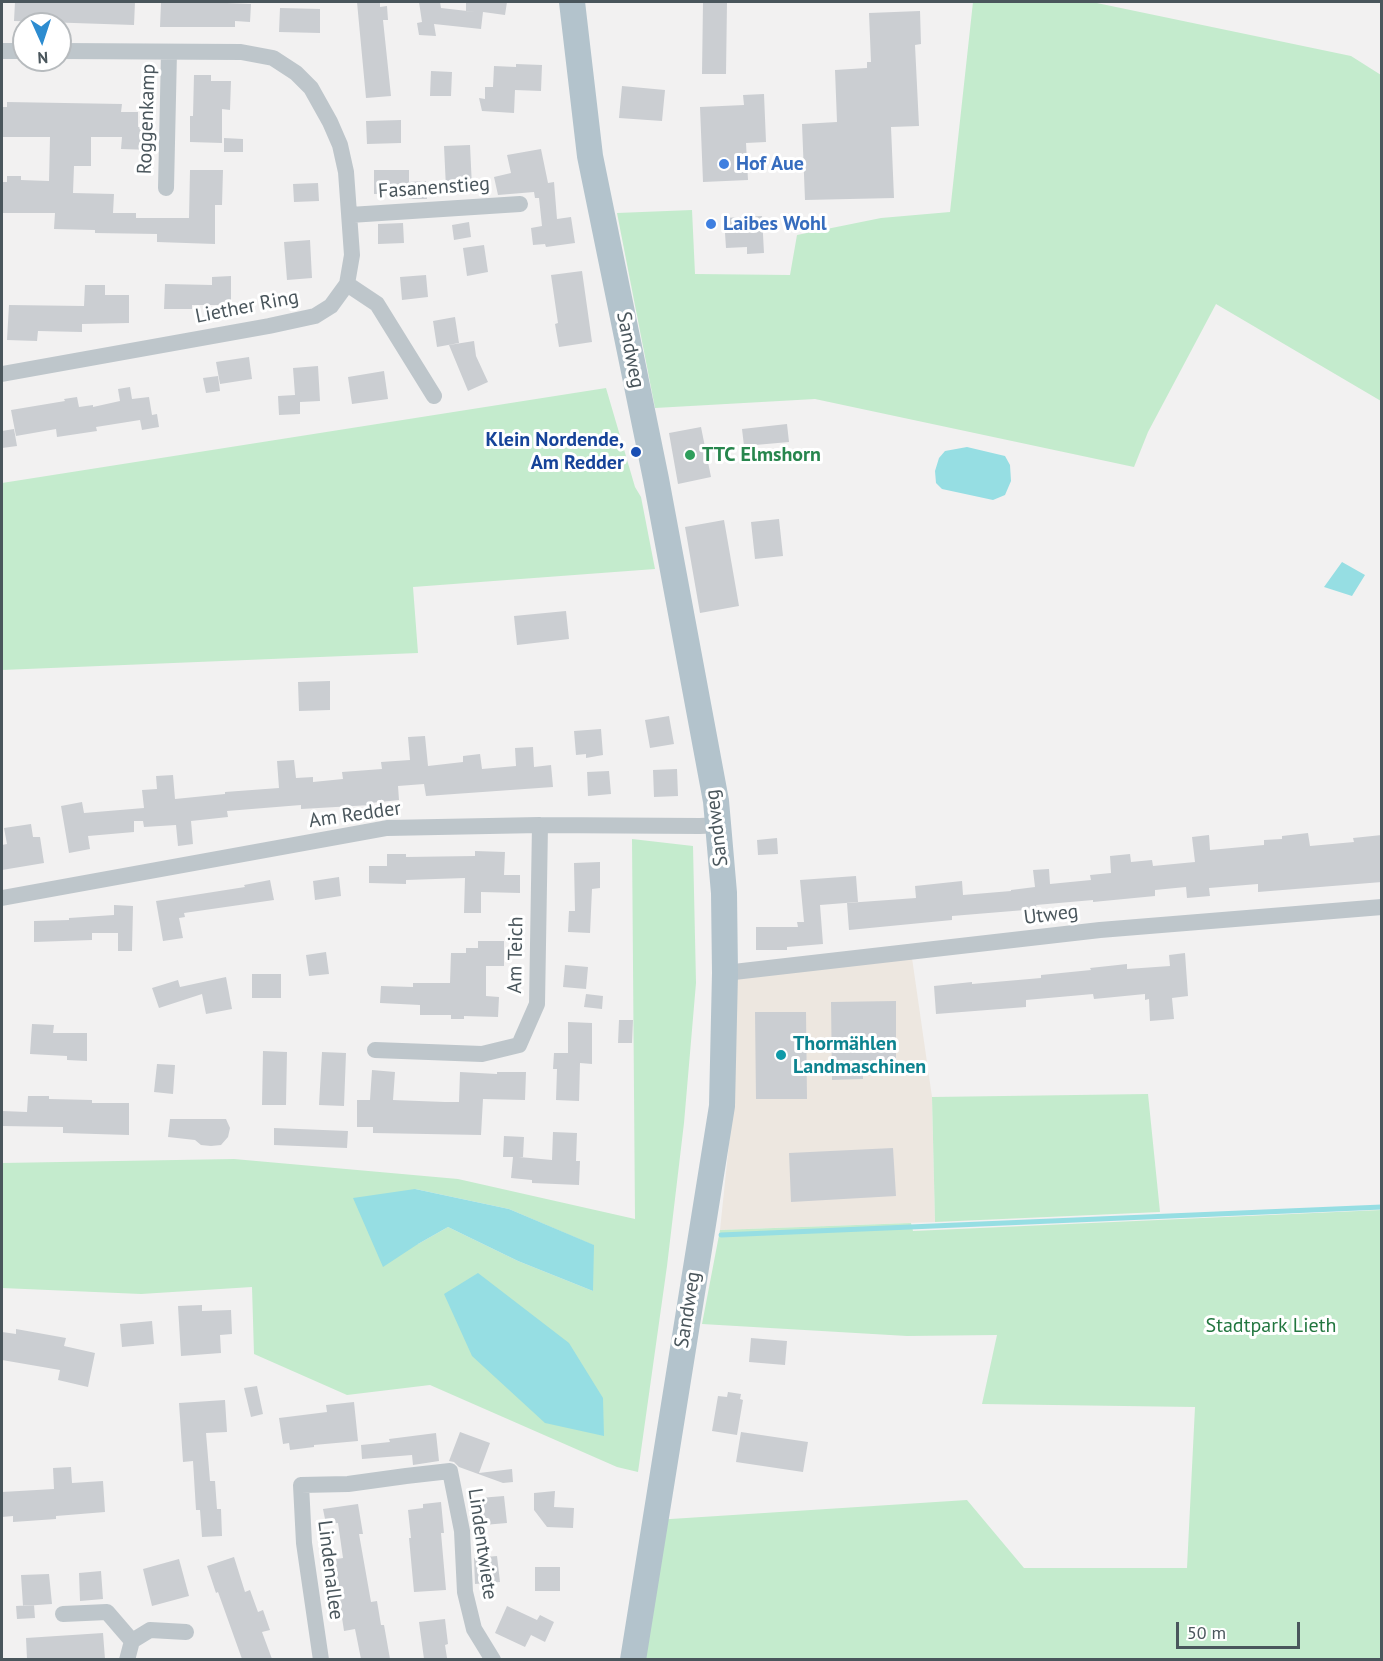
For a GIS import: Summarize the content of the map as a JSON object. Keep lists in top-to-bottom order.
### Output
{
  "streets": {
    "main road": ["Sandweg"],
    "street": [
      "Roggenkamp",
      "Fasanenstieg",
      "Liether Ring",
      "Am Redder",
      "Utweg",
      "Am Teich",
      "Lindentwiete",
      "Lindenallee"
    ]
  },
  "crossings": [
    ["Roggenkamp", "Liether Ring"],
    ["Fasanenstieg", "Liether Ring"],
    ["Sandweg", "Am Redder"],
    ["Sandweg", "Utweg"],
    ["Am Redder", "Am Teich"],
    ["Lindentwiete", "Lindenallee"]
  ],
  "parks": ["Stadtpark Lieth"],
  "places": [
    "Hof Aue",
    "Laibes Wohl",
    "Klein Nordende, Am Redder",
    "TTC Elmshorn",
    "Thormählen Landmaschinen"
  ],
  "scale_bar": "50 m",
  "north": "bottom"
}
